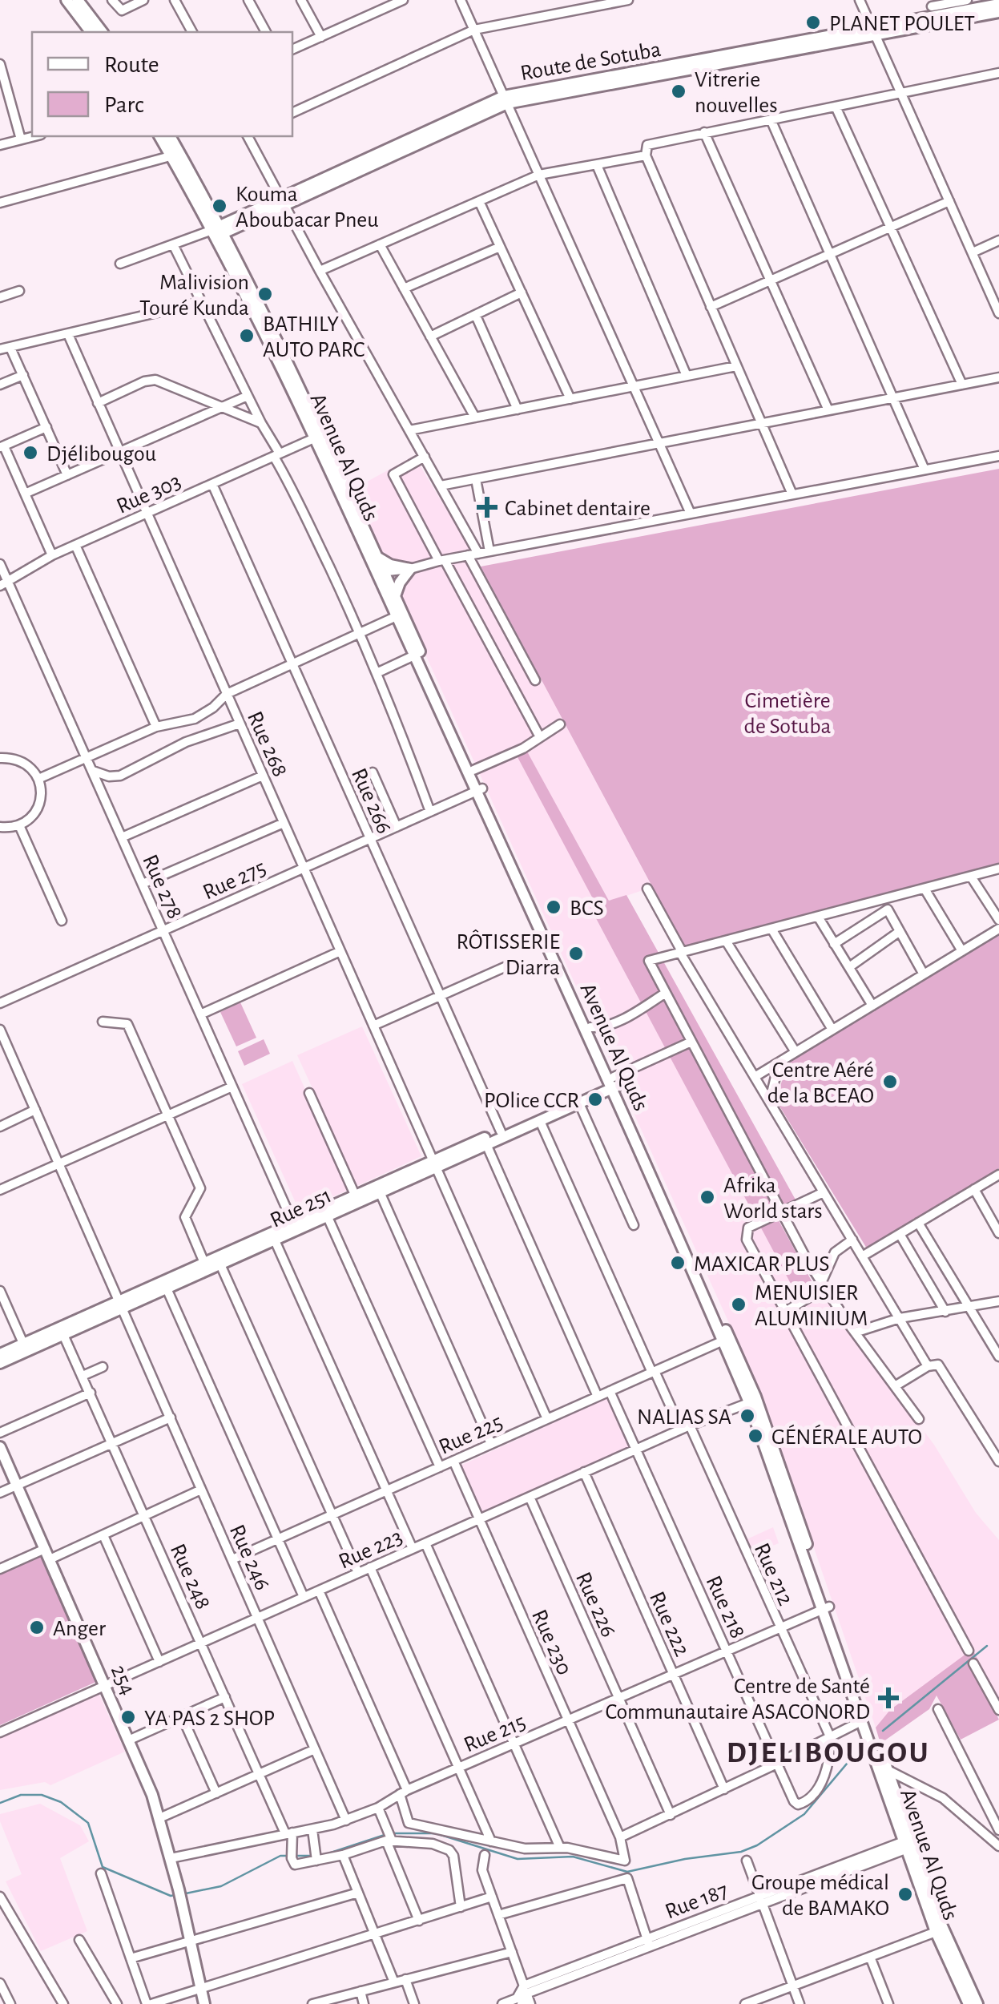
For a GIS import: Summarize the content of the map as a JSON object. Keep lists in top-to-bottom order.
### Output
{
  "streets": {
    "main road": [
      "Route de Sotuba",
      "Avenue Al Quds",
      "Rue 251",
      "254"
    ],
    "street": [
      "Rue 303",
      "Rue 268",
      "Rue 266",
      "Rue 275",
      "Rue 278",
      "Rue 225",
      "Rue 223",
      "Rue 246",
      "Rue 212",
      "Rue 248",
      "Rue 226",
      "Rue 218",
      "Rue 222",
      "Rue 230",
      "Rue 215",
      "Rue 187"
    ]
  },
  "crossings": [
    ["Route de Sotuba", "Avenue Al Quds"],
    ["Avenue Al Quds", "Rue 303"],
    ["Avenue Al Quds", "Rue 275"],
    ["Avenue Al Quds", "Rue 251"],
    ["Avenue Al Quds", "Rue 225"],
    ["Avenue Al Quds", "Rue 223"],
    ["Avenue Al Quds", "Rue 215"],
    ["Avenue Al Quds", "Rue 187"],
    ["Rue 303", "Rue 268"],
    ["Rue 303", "Rue 266"],
    ["Rue 303", "Rue 278"],
    ["Rue 268", "Rue 275"],
    ["Rue 268", "Rue 251"],
    ["Rue 268", "Rue 225"],
    ["Rue 266", "Rue 275"],
    ["Rue 266", "Rue 251"],
    ["Rue 275", "Rue 278"],
    ["Rue 278", "Rue 251"],
    ["Rue 251", "Rue 246"],
    ["Rue 251", "Rue 212"],
    ["Rue 251", "Rue 248"],
    ["Rue 225", "Rue 246"],
    ["Rue 225", "Rue 212"],
    ["Rue 225", "Rue 218"],
    ["Rue 225", "Rue 230"],
    ["Rue 223", "Rue 246"],
    ["Rue 223", "Rue 212"],
    ["Rue 223", "Rue 248"],
    ["Rue 223", "Rue 226"],
    ["Rue 223", "Rue 218"],
    ["Rue 223", "Rue 222"],
    ["Rue 223", "Rue 230"],
    ["Rue 223", "254"],
    ["Rue 246", "Rue 215"],
    ["Rue 212", "Rue 218"],
    ["Rue 212", "Rue 215"],
    ["Rue 248", "Rue 215"],
    ["Rue 226", "Rue 215"],
    ["Rue 218", "Rue 215"],
    ["Rue 222", "Rue 215"],
    ["Rue 230", "Rue 215"],
    ["254", "Rue 215"]
  ],
  "districts": ["DJELIBOUGOU"],
  "parks": ["Cimetière de Sotuba"],
  "places": {
    "other": [
      "PLANET POULET",
      "Vitrerie nouvelles",
      "Kouma Aboubacar Pneu",
      "Malivision Touré Kunda",
      "BATHILY AUTO PARC",
      "Djélibougou",
      "BCS",
      "RÔTISSERIE Diarra",
      "Centre Aéré de la BCEAO",
      "POlice CCR",
      "Afrika World stars",
      "MAXICAR PLUS",
      "MENUISIER ALUMINIUM",
      "NALIAS SA",
      "GÉNÉRALE AUTO",
      "Anger",
      "YA PAS 2 SHOP",
      "Groupe médical de BAMAKO"
    ],
    "health": ["Cabinet dentaire", "Centre de Santé Communautaire ASACONORD"]
  },
  "legend": ["Route", "Parc"]
}
